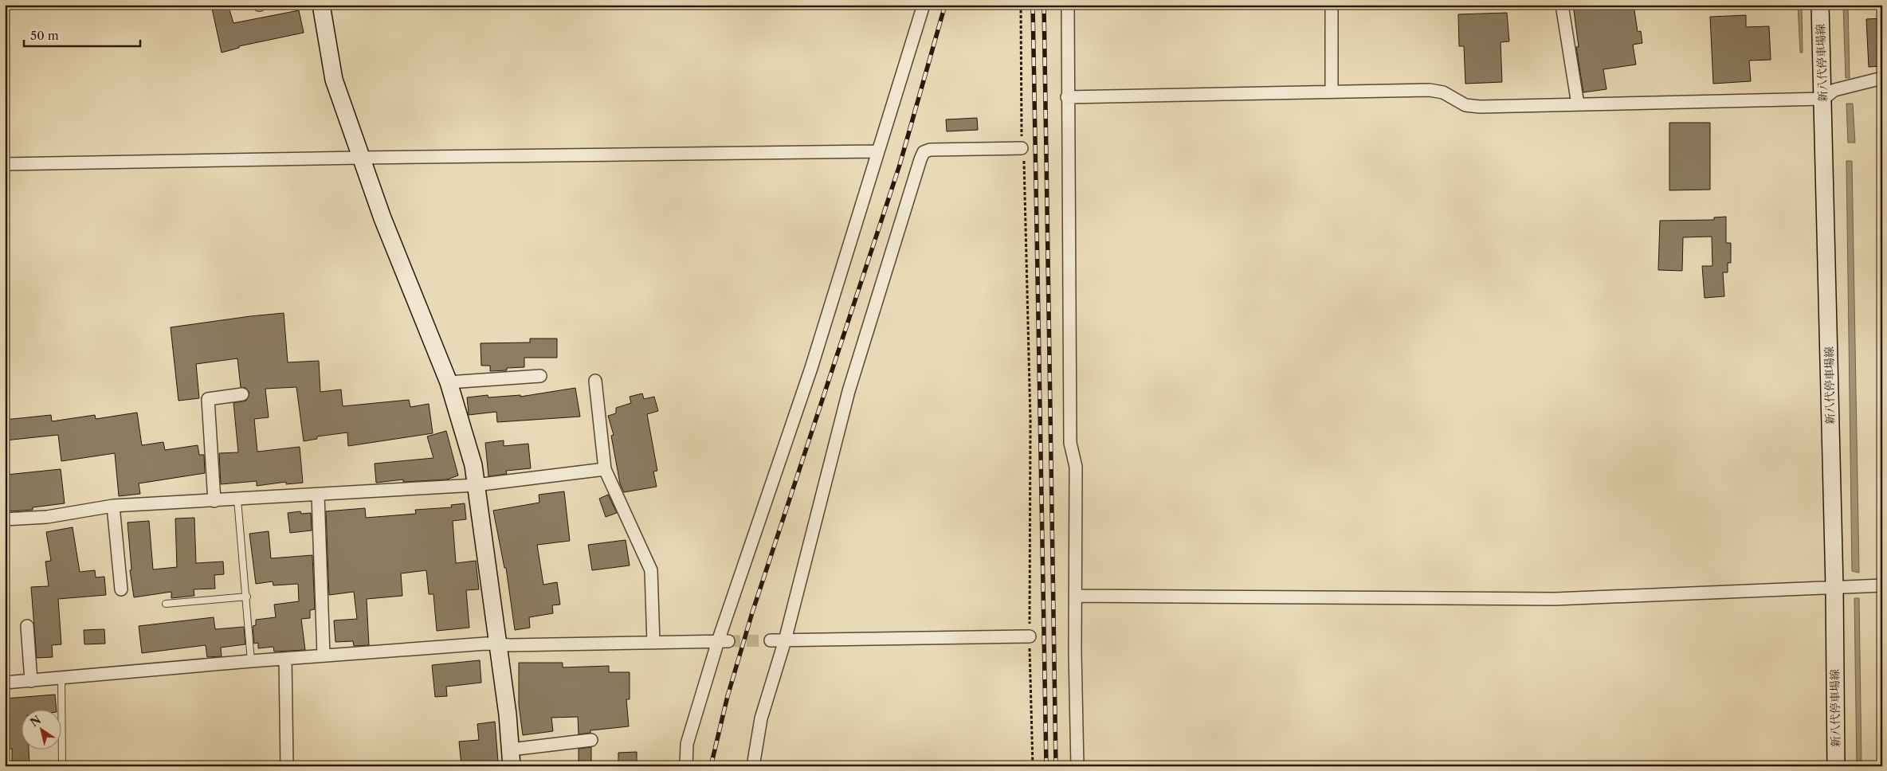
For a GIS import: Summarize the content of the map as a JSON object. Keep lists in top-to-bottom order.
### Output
{
  "streets": {
    "street": ["新八代停車場線"]
  },
  "scale_bar": "50 m",
  "north": "top left"
}
